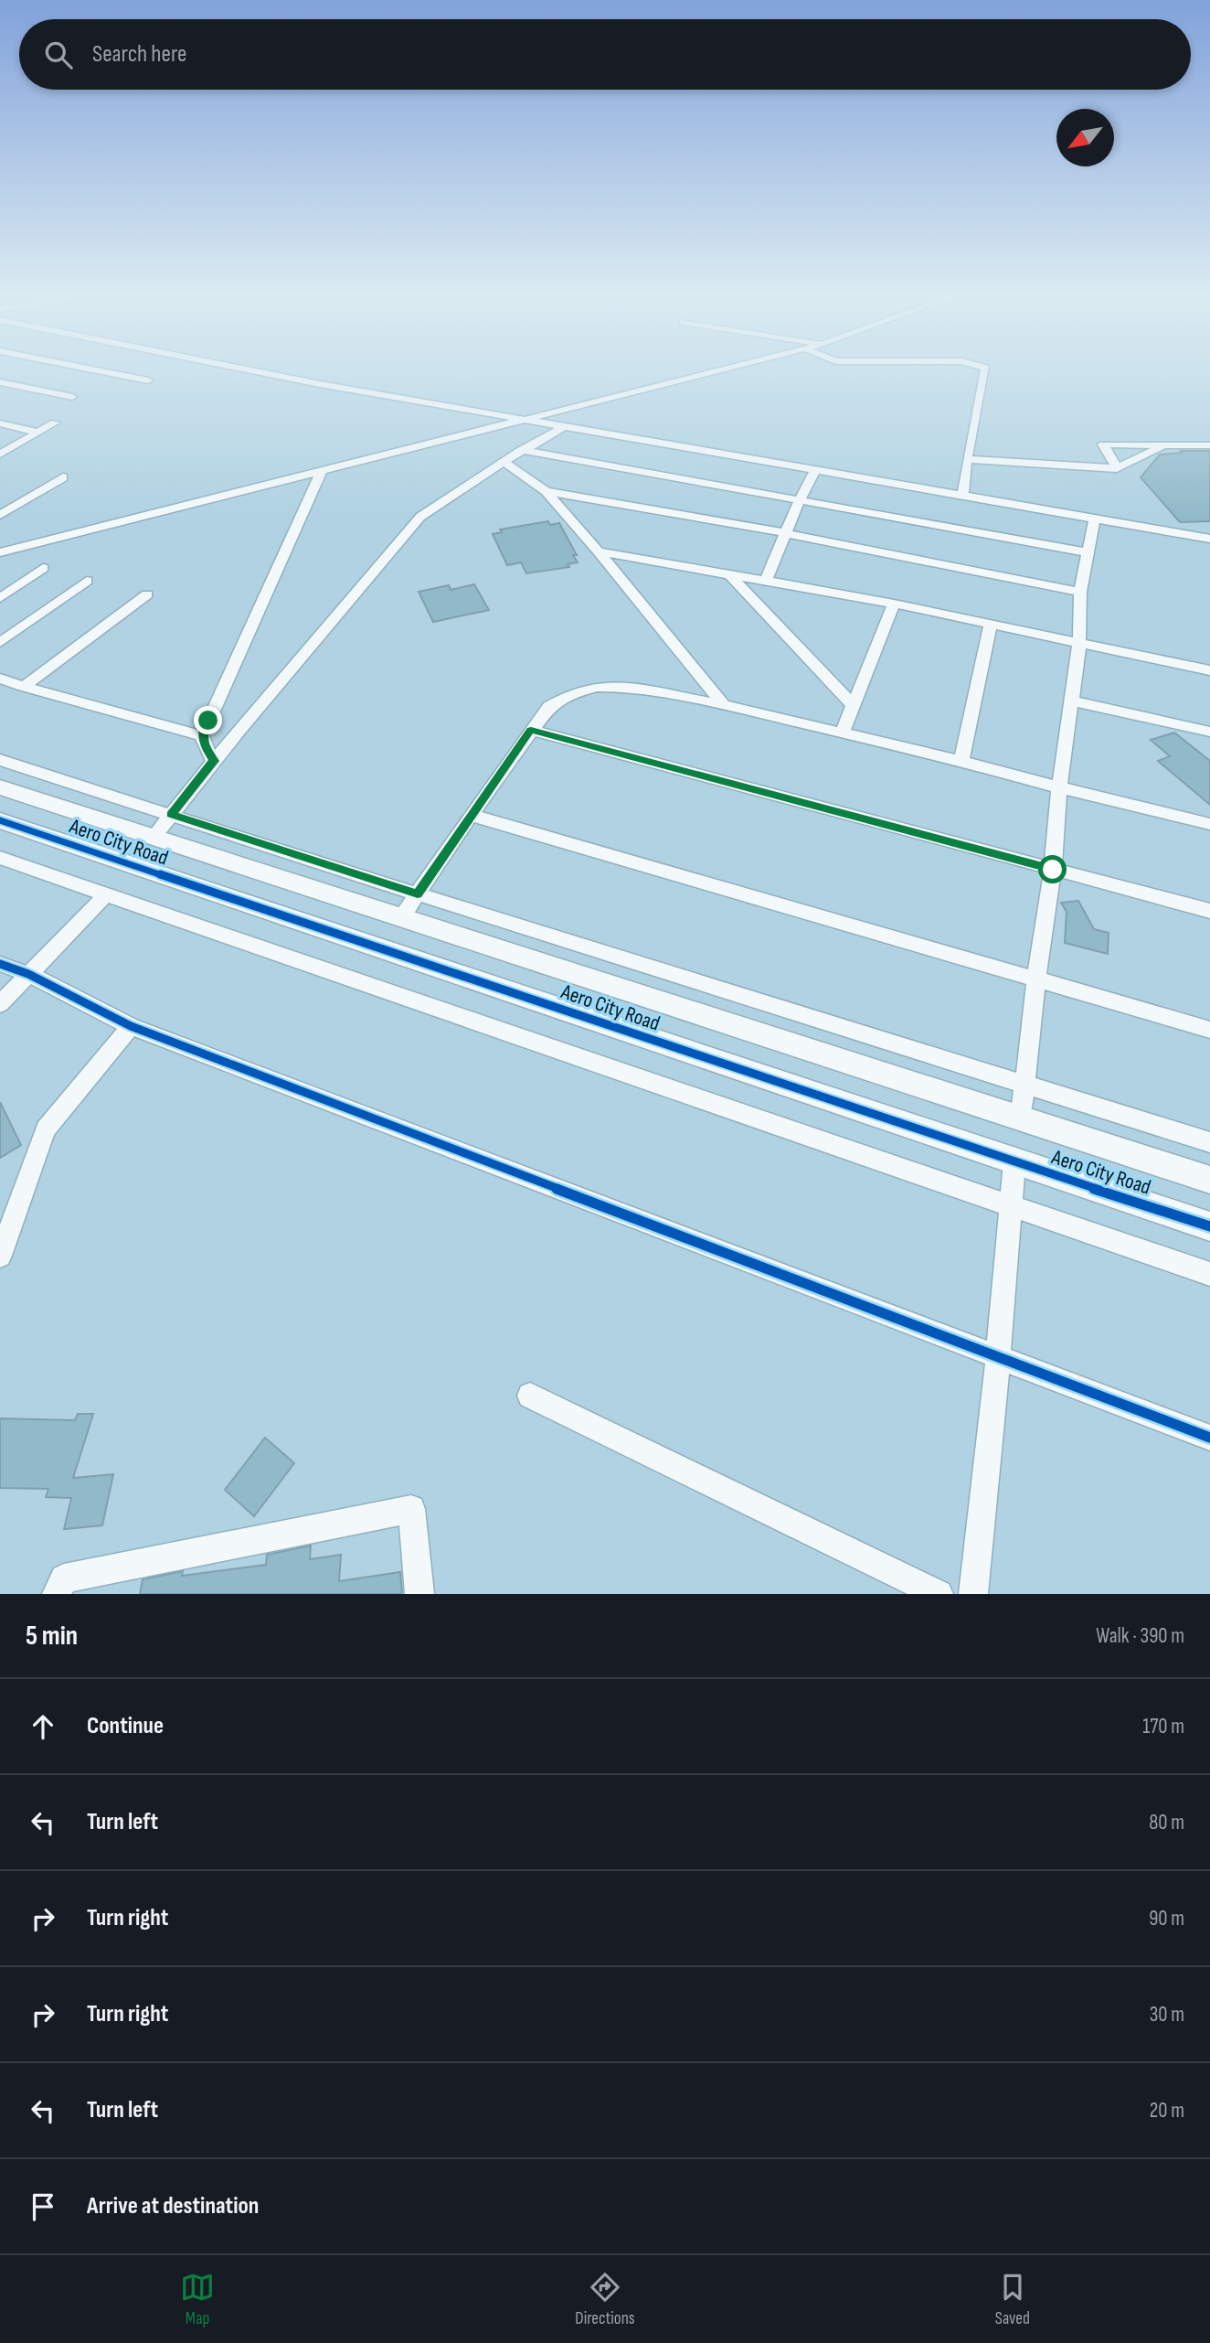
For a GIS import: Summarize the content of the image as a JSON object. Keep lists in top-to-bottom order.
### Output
{
  "streets": {
    "street": ["Aero City Road"]
  },
  "north": "bottom left",
  "page": {
    "search": "Search here",
    "heading": ["5 min", "Walk · 390 m"],
    "list": [
      ["Continue", "170 m"],
      ["Turn left", "80 m"],
      ["Turn right", "90 m"],
      ["Turn right", "30 m"],
      ["Turn left", "20 m"],
      "Arrive at destination"
    ],
    "nav": ["Map", "Directions", "Saved"]
  }
}
